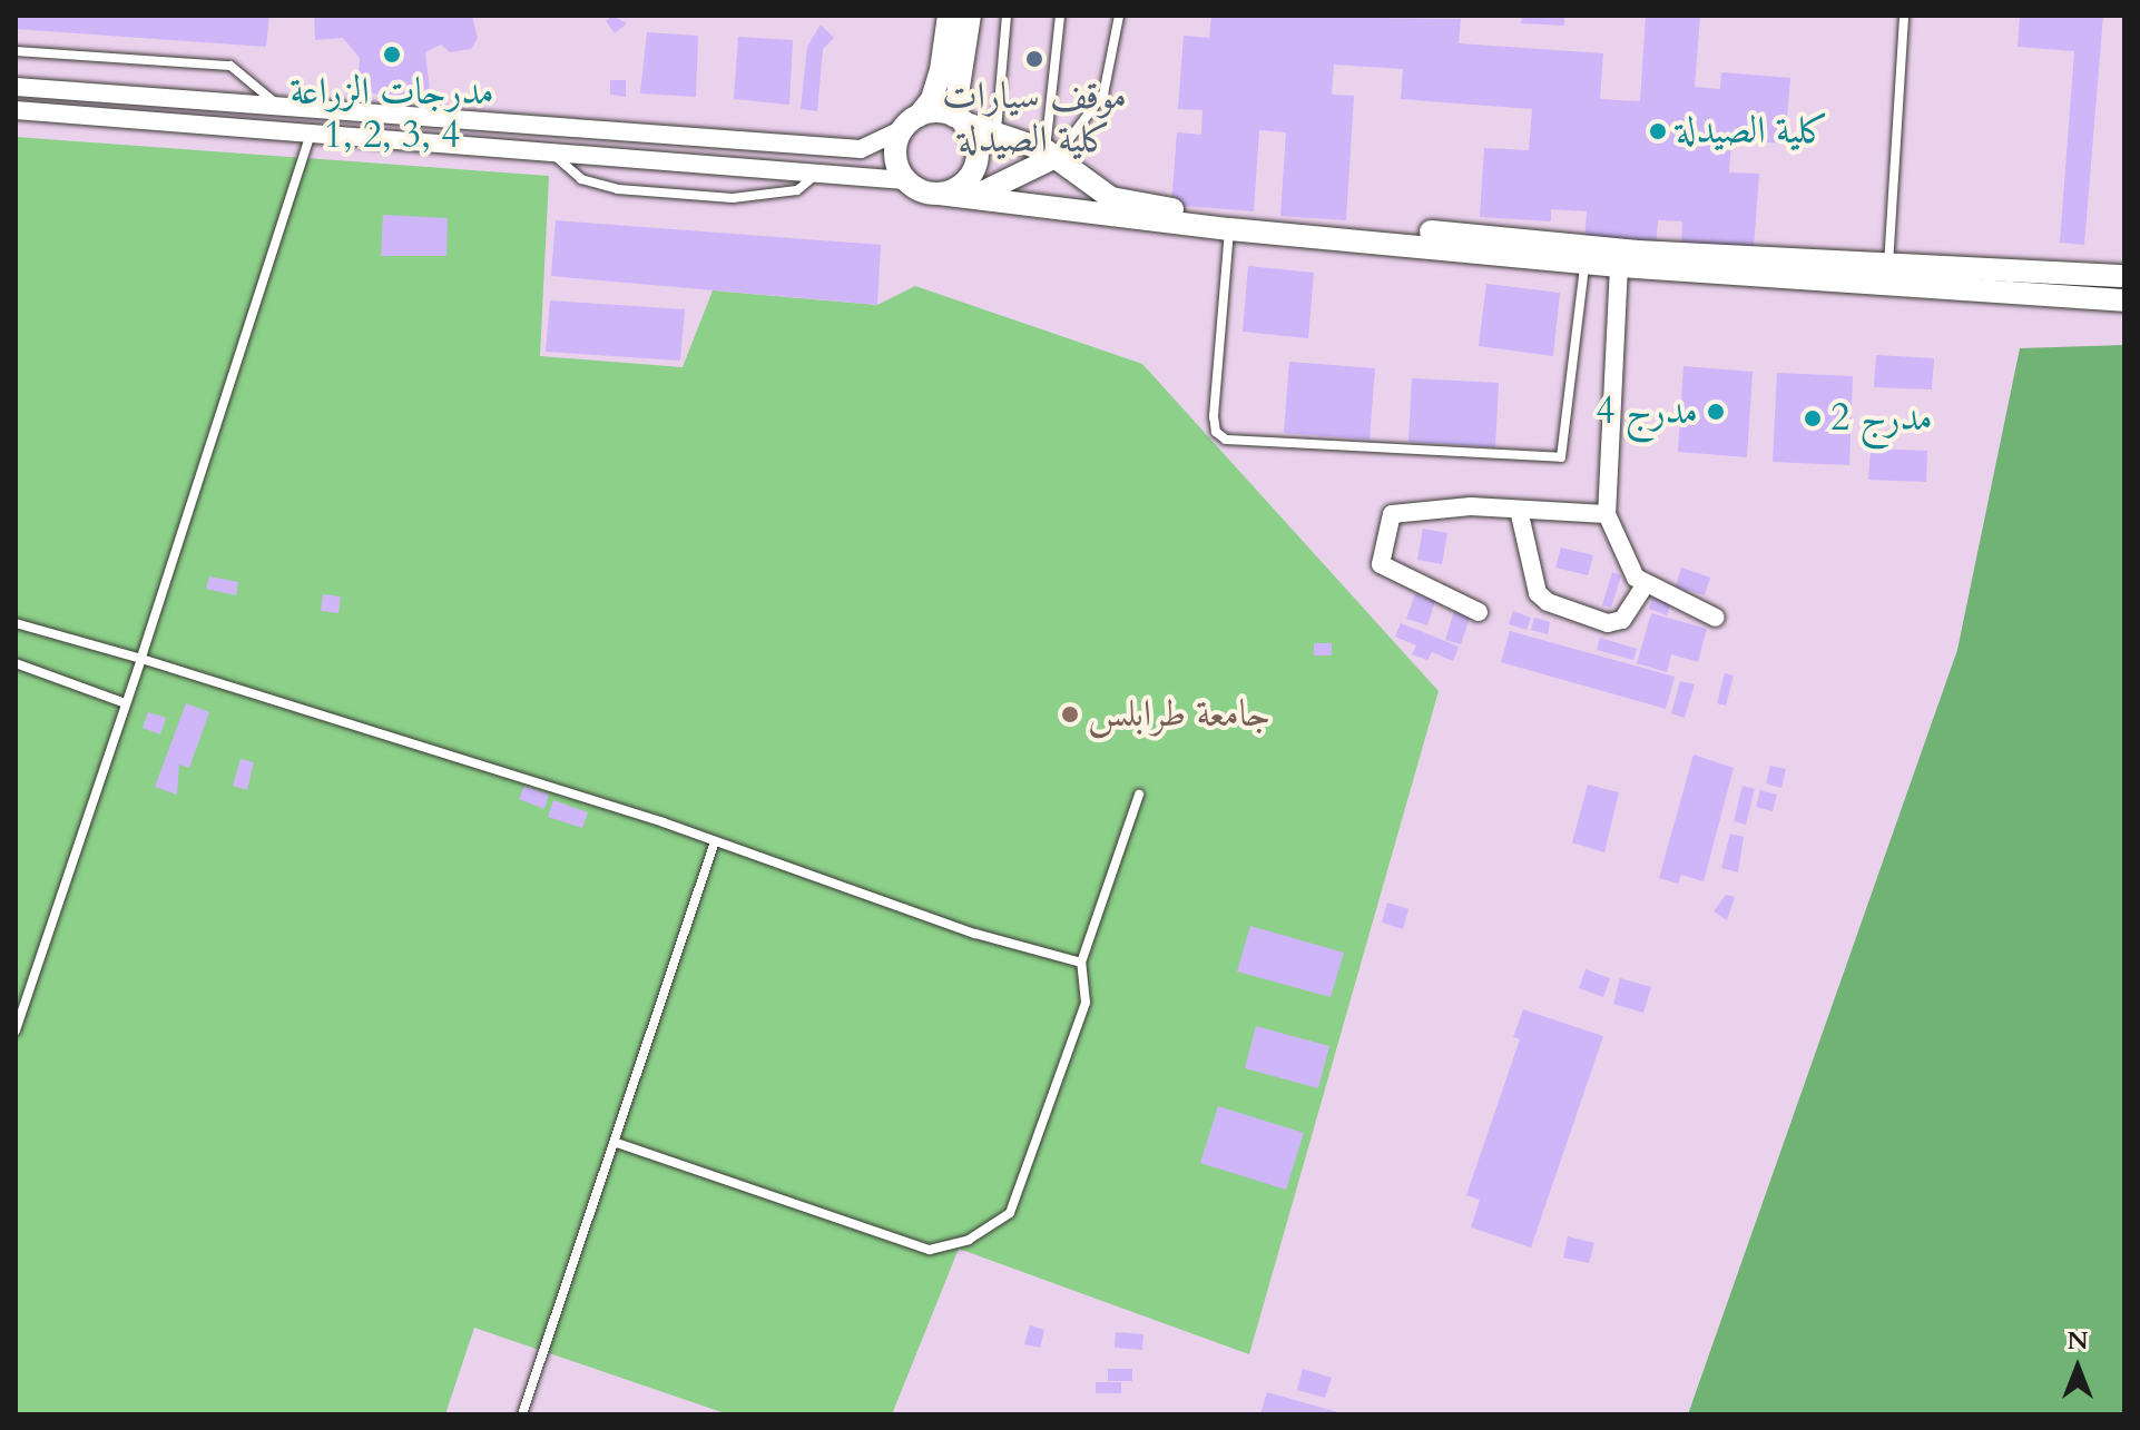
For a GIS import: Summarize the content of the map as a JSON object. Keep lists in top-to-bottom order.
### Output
{
  "places": [
    "مدرجات الزراعة 1, 2, 3, 4",
    "موقف سيارات كلية الصيدلة",
    "كلية الصيدلة",
    "مدرج 4",
    "مدرج 2",
    "جامعة طرابلس"
  ],
  "north": "top"
}
